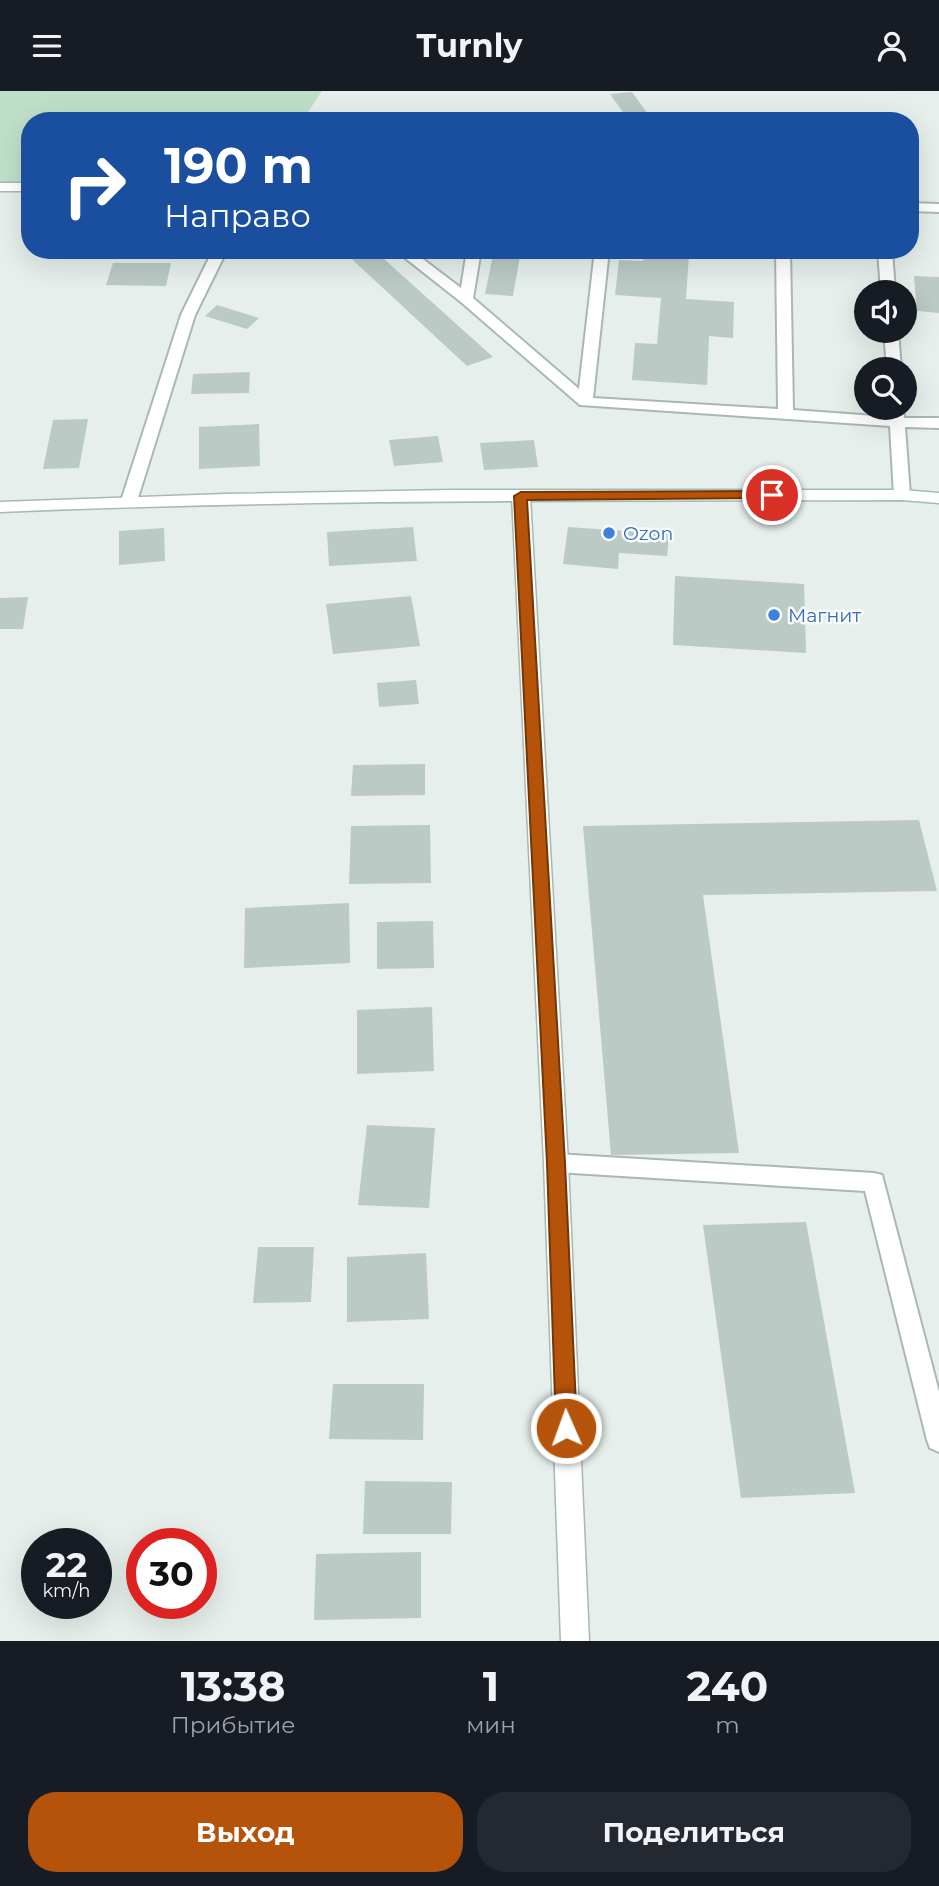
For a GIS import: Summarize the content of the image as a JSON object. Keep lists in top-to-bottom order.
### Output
{
  "places": ["Ozon", "Магнит"],
  "page": {
    "header": "Turnly",
    "turn": ["190 m", "Направо"],
    "speed": "22 km/h",
    "limit": "30",
    "eta": [
      "13:38",
      "Прибытие",
      "1",
      "мин",
      "240",
      "m"
    ],
    "buttons": ["Выход", "Поделиться"]
  }
}
